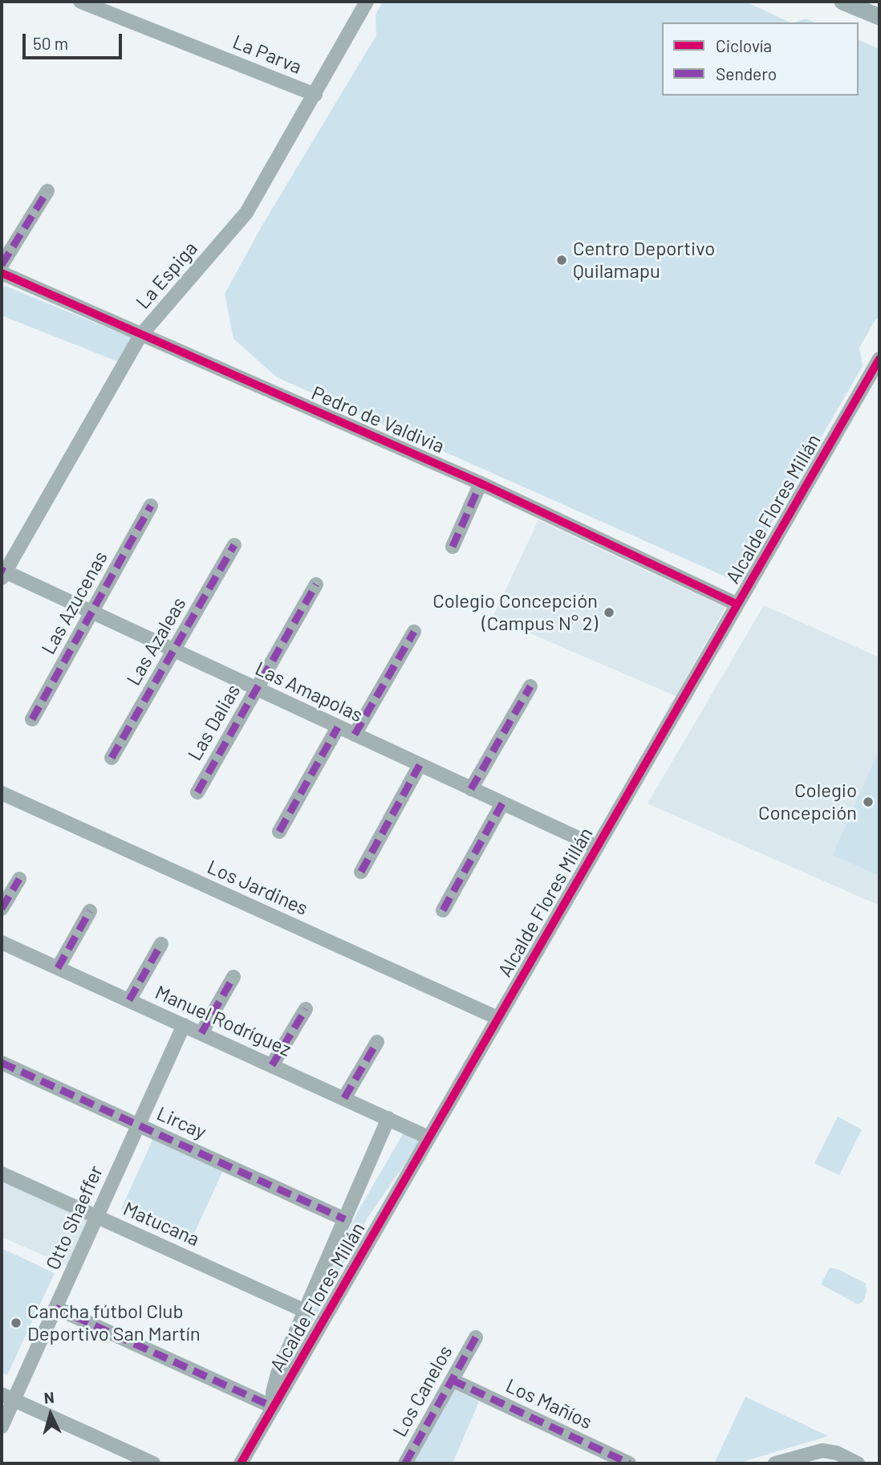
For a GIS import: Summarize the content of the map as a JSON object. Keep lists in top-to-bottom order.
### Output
{
  "streets": {
    "street": [
      "La Parva",
      "La Espiga",
      "Pedro de Valdivia",
      "Alcalde Flores Millán",
      "Las Azucenas",
      "Las Azaleas",
      "Las Amapolas",
      "Las Dalias",
      "Los Jardines",
      "Manuel Rodríguez",
      "Lircay",
      "Otto Shaeffer",
      "Matucana",
      "Los Canelos",
      "Los Mañíos"
    ]
  },
  "crossings": [
    ["La Parva", "La Espiga"],
    ["La Espiga", "Pedro de Valdivia"],
    ["La Espiga", "Las Amapolas"],
    ["Pedro de Valdivia", "Alcalde Flores Millán"],
    ["Alcalde Flores Millán", "Las Amapolas"],
    ["Alcalde Flores Millán", "Los Jardines"],
    ["Alcalde Flores Millán", "Manuel Rodríguez"],
    ["Alcalde Flores Millán", "Lircay"],
    ["Alcalde Flores Millán", "Matucana"],
    ["Las Azucenas", "Las Amapolas"],
    ["Las Azaleas", "Las Amapolas"],
    ["Las Amapolas", "Las Dalias"],
    ["Manuel Rodríguez", "Otto Shaeffer"],
    ["Lircay", "Otto Shaeffer"],
    ["Otto Shaeffer", "Matucana"],
    ["Los Canelos", "Los Mañíos"]
  ],
  "places": [
    "Centro Deportivo Quilamapu",
    "Colegio Concepción (Campus N° 2)",
    "Colegio Concepción",
    "Cancha fútbol Club Deportivo San Martín"
  ],
  "legend": ["Ciclovía", "Sendero"],
  "scale_bar": "50 m",
  "north": "top"
}
